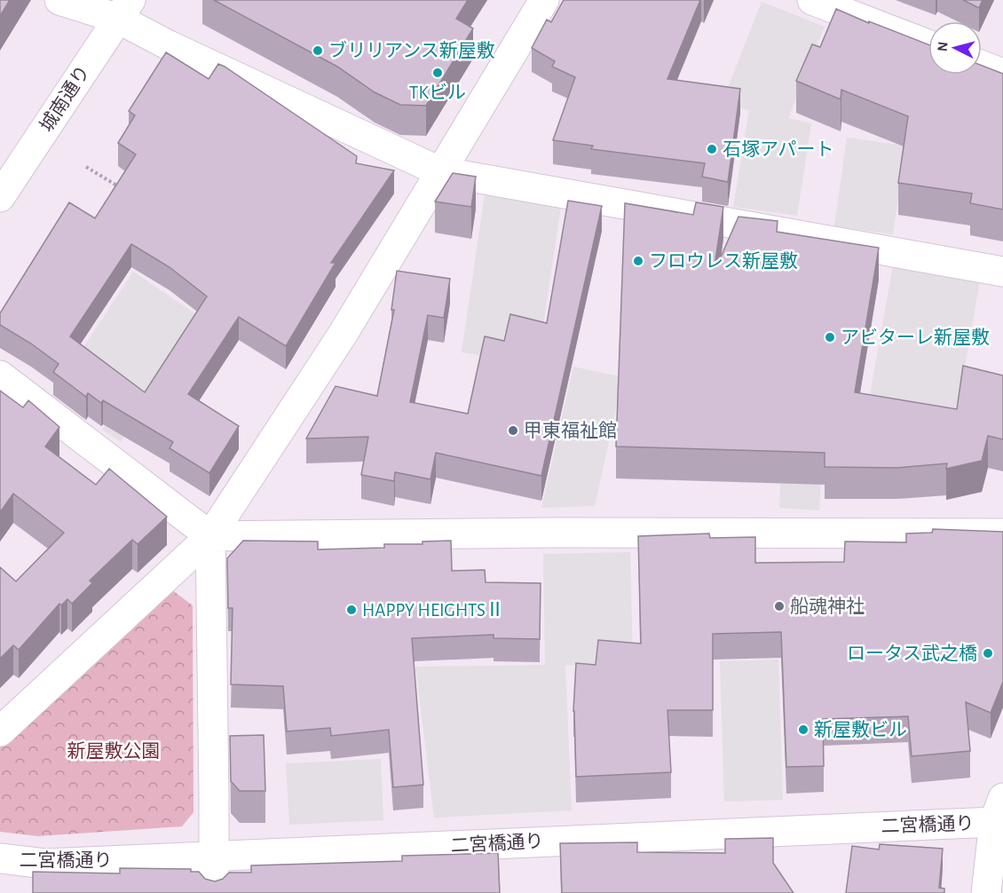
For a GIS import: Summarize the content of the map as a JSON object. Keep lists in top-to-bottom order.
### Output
{
  "streets": {
    "street": ["城南通り", "二宮橋通り"]
  },
  "parks": ["新屋敷公園"],
  "places": [
    "ブリリアンス新屋敷",
    "TKビル",
    "石塚アパート",
    "フロウレス新屋敷",
    "アビターレ新屋敷",
    "甲東福祉館",
    "船魂神社",
    "HAPPY HEIGHTSⅡ",
    "ロータス武之橋",
    "新屋敷ビル"
  ],
  "north": "left"
}
